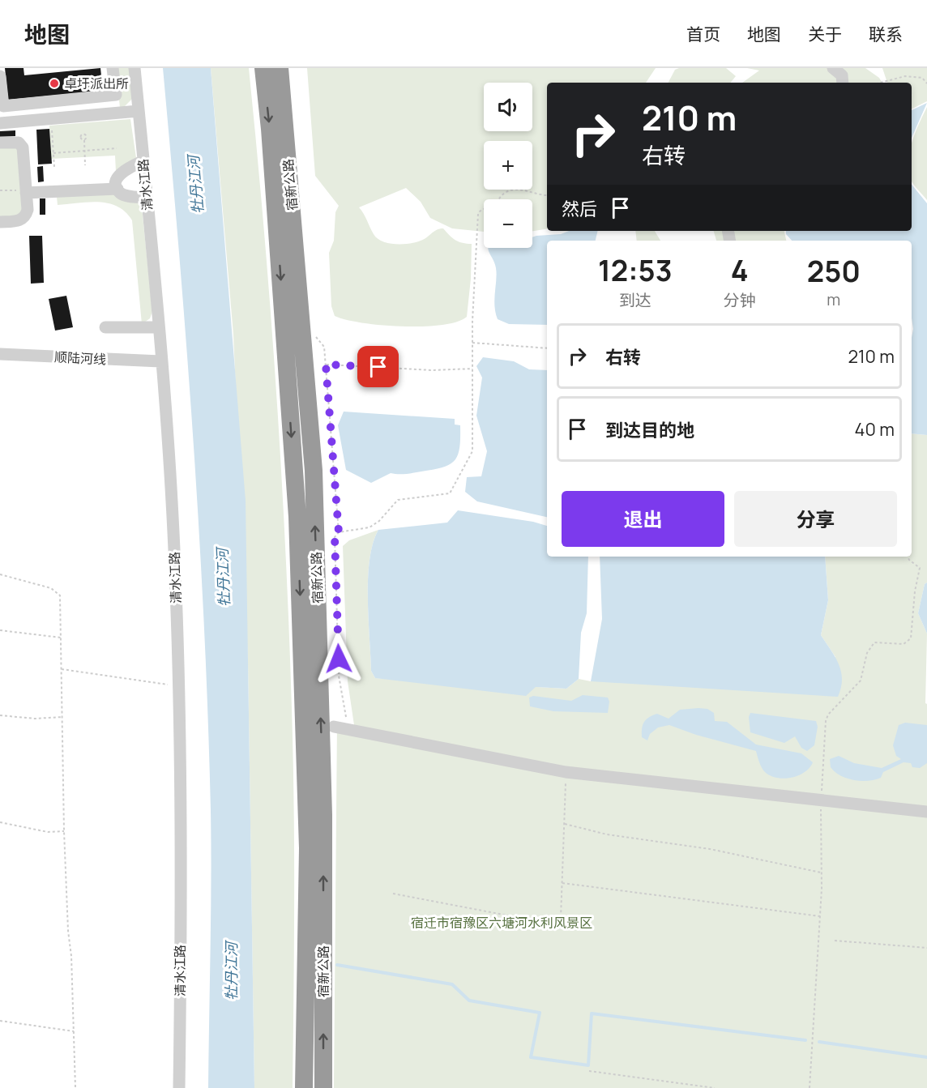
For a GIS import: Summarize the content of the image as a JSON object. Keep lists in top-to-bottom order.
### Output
{
  "streets": {
    "highway": ["宿新公路"],
    "street": ["清水江路", "顺陆河线"]
  },
  "crossings": [
    ["清水江路", "顺陆河线"]
  ],
  "water": ["牡丹江河"],
  "parks": ["宿迁市宿豫区六塘河水利风景区"],
  "places": ["卓圩派出所"],
  "page": {
    "header": "地图",
    "nav": [
      "首页",
      "地图",
      "关于",
      "联系"
    ],
    "map_buttons": ["+", "−"],
    "turn": ["210 m", "右转"],
    "then": "然后",
    "eta": [
      "12:53",
      "到达",
      "4",
      "分钟",
      "250",
      "m"
    ],
    "list": [
      {
        "name": "右转",
        "value": "210 m"
      },
      {
        "name": "到达目的地",
        "value": "40 m"
      }
    ],
    "buttons": ["退出", "分享"]
  }
}
